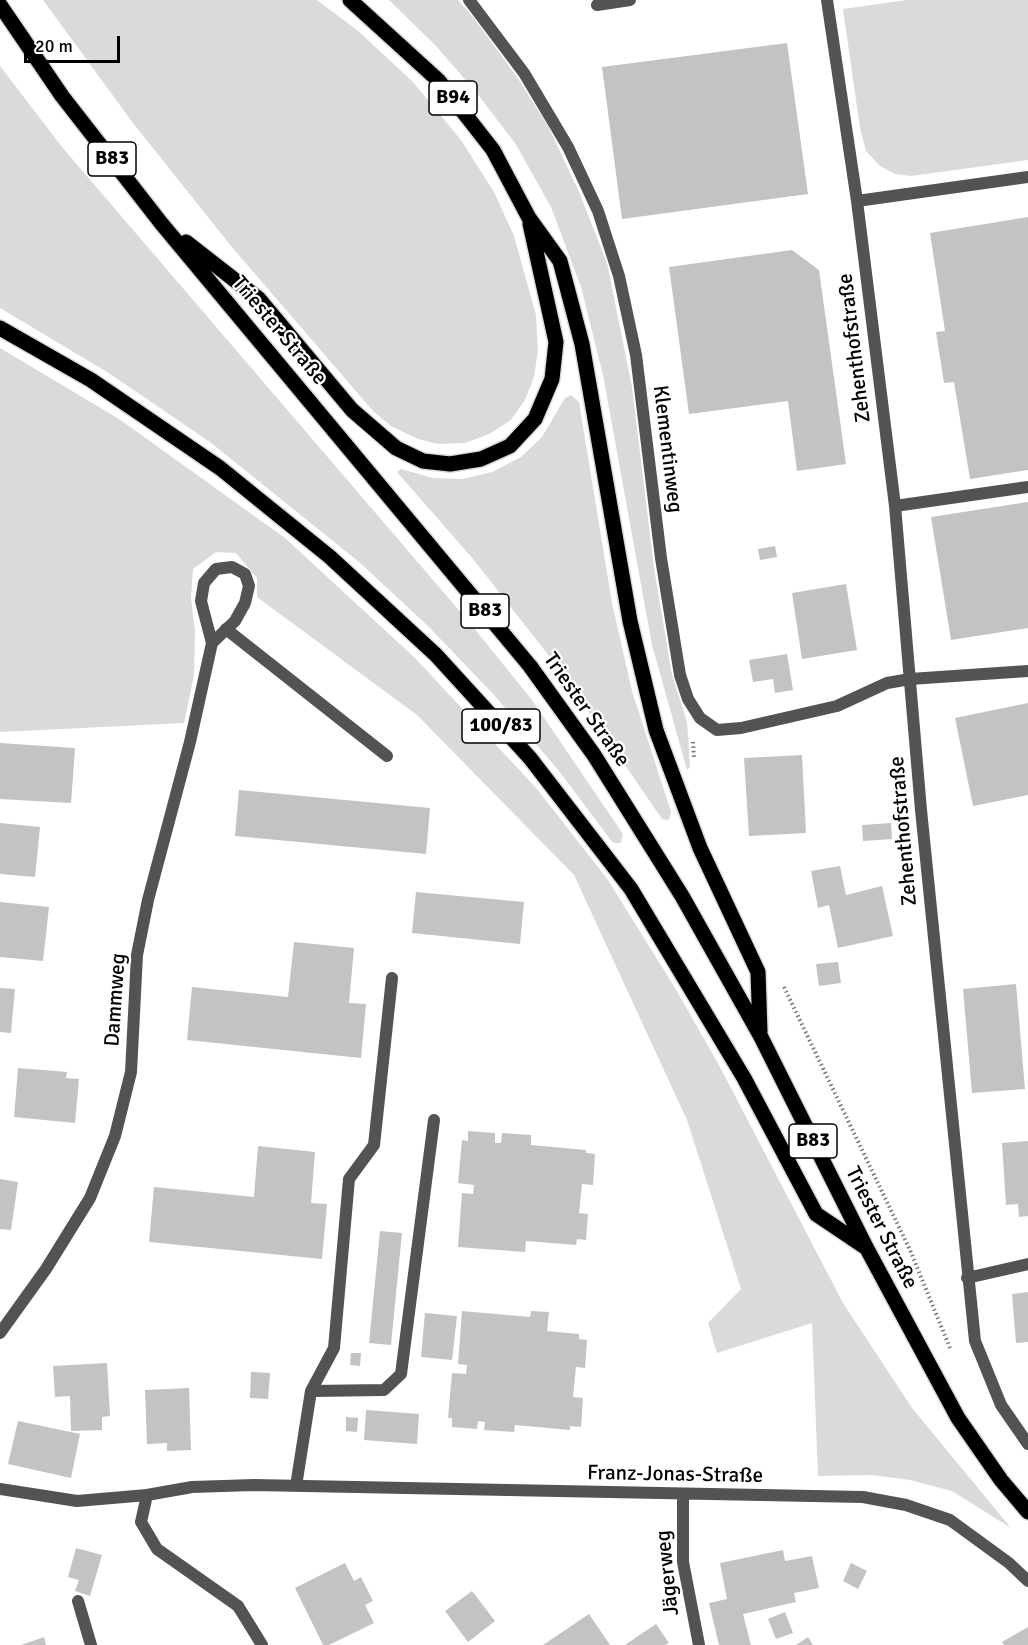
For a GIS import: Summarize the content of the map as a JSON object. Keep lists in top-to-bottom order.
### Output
{
  "streets": {
    "main road": [
      "B94",
      "B83",
      "Triester Straße",
      "100/83"
    ],
    "street": [
      "Zehenthofstraße",
      "Klementinweg",
      "Dammweg",
      "Franz-Jonas-Straße",
      "Jägerweg"
    ]
  },
  "crossings": [
    ["Triester Straße", "100/83"],
    ["Franz-Jonas-Straße", "Jägerweg"]
  ],
  "scale_bar": "20 m"
}
